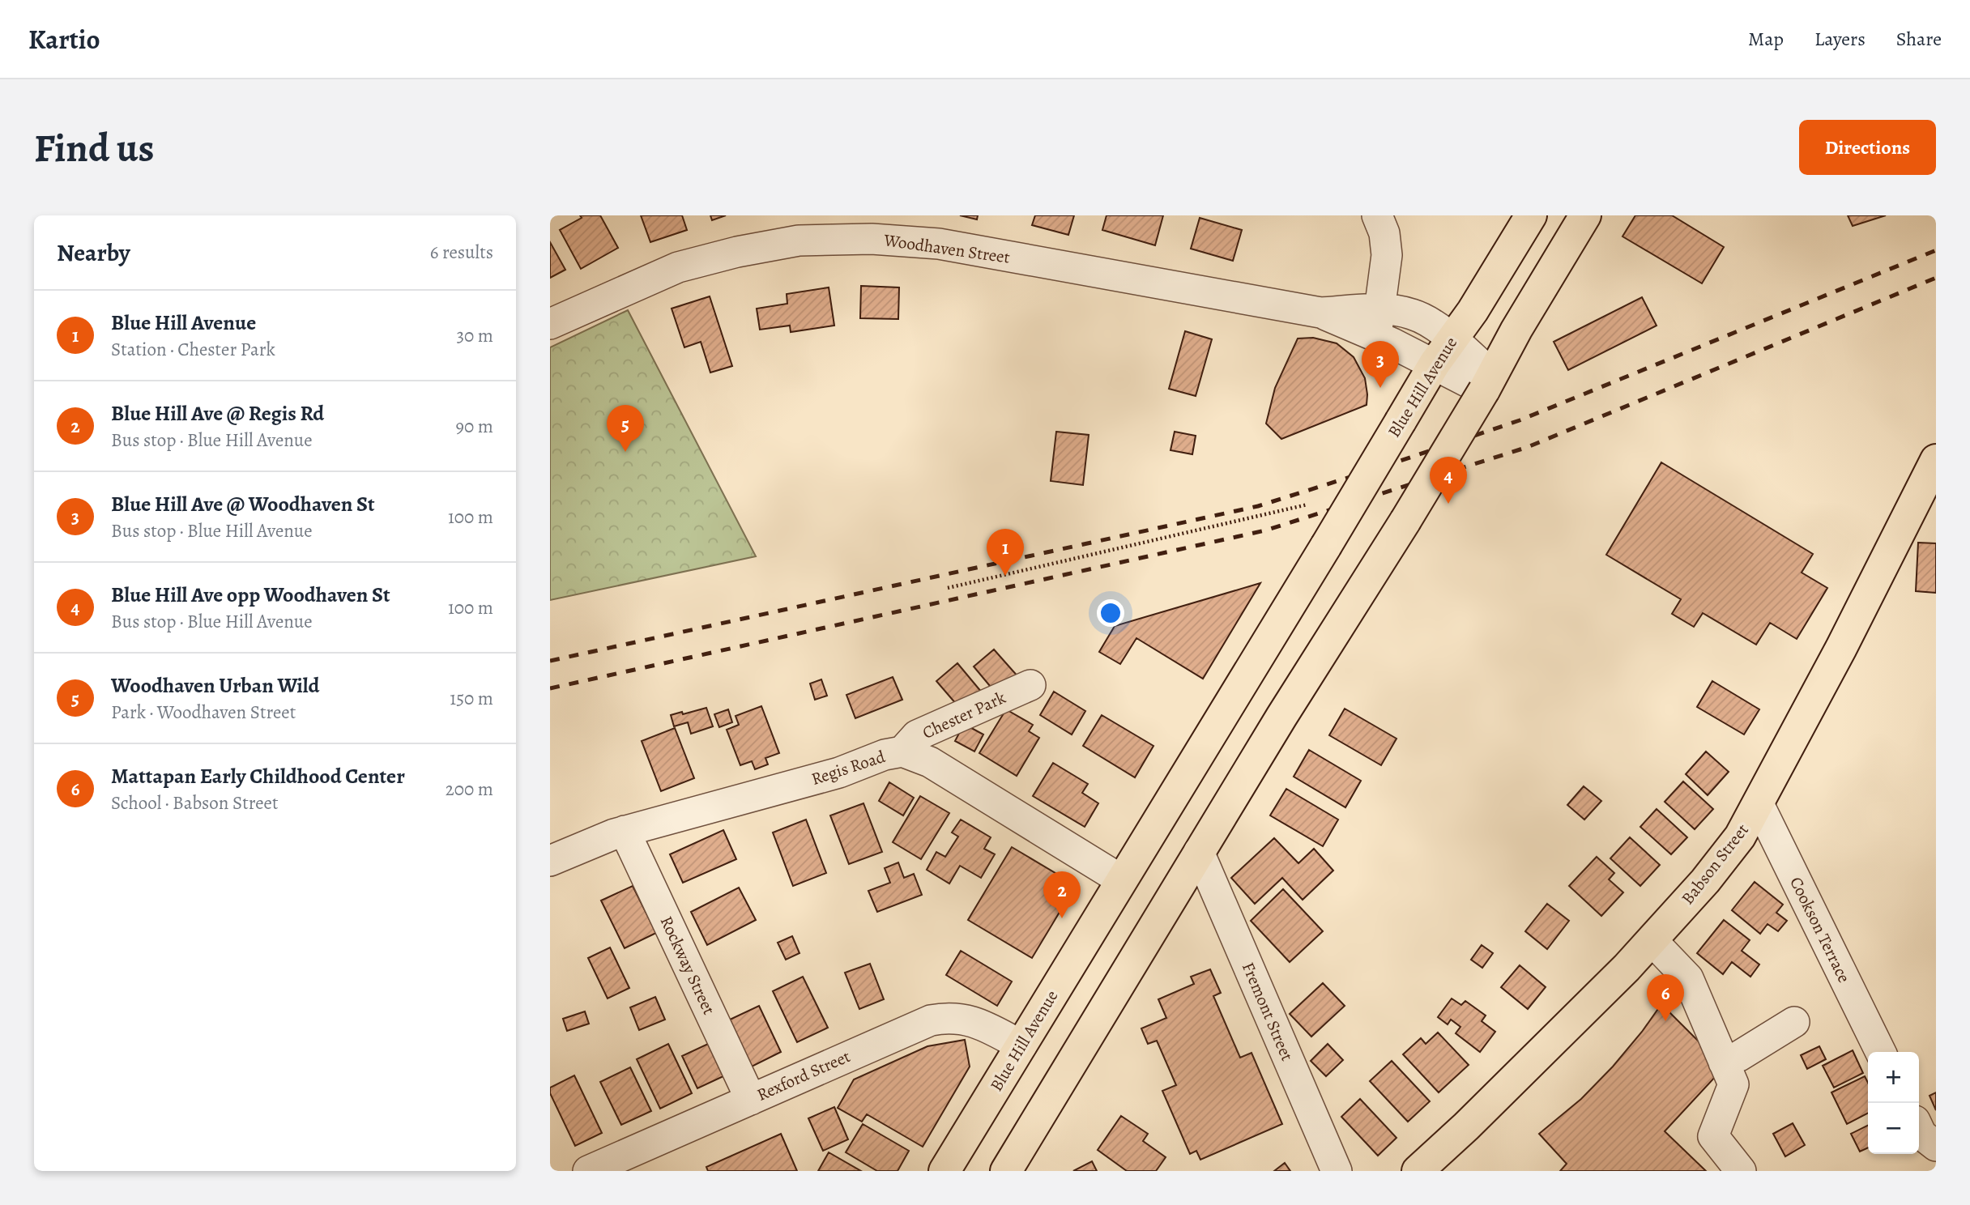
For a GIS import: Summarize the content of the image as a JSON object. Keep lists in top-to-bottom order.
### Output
{
  "streets": {
    "main road": ["Blue Hill Avenue", "Babson Street"],
    "street": [
      "Woodhaven Street",
      "Chester Park",
      "Regis Road",
      "Cookson Terrace",
      "Rockway Street",
      "Fremont Street",
      "Rexford Street"
    ]
  },
  "crossings": [
    ["Woodhaven Street", "Blue Hill Avenue"],
    ["Blue Hill Avenue", "Regis Road"],
    ["Blue Hill Avenue", "Rexford Street"],
    ["Chester Park", "Regis Road"],
    ["Regis Road", "Rockway Street"],
    ["Babson Street", "Cookson Terrace"],
    ["Rockway Street", "Rexford Street"]
  ],
  "page": {
    "header": "Kartio",
    "nav": ["Map", "Layers", "Share"],
    "buttons": "Directions",
    "title": "Find us",
    "heading": ["Nearby", "6 results"],
    "list": [
      {
        "mark": "1",
        "name": "Blue Hill Avenue",
        "note": "Station · Chester Park",
        "value": "30 m"
      },
      {
        "mark": "2",
        "name": "Blue Hill Ave @ Regis Rd",
        "note": "Bus stop · Blue Hill Avenue",
        "value": "90 m"
      },
      {
        "mark": "3",
        "name": "Blue Hill Ave @ Woodhaven St",
        "note": "Bus stop · Blue Hill Avenue",
        "value": "100 m"
      },
      {
        "mark": "4",
        "name": "Blue Hill Ave opp Woodhaven St",
        "note": "Bus stop · Blue Hill Avenue",
        "value": "100 m"
      },
      {
        "mark": "5",
        "name": "Woodhaven Urban Wild",
        "note": "Park · Woodhaven Street",
        "value": "150 m"
      },
      {
        "mark": "6",
        "name": "Mattapan Early Childhood Center",
        "note": "School · Babson Street",
        "value": "200 m"
      }
    ],
    "pins": [
      "3",
      "5",
      "4",
      "1",
      "2",
      "6"
    ],
    "map_buttons": ["+", "−"]
  }
}
